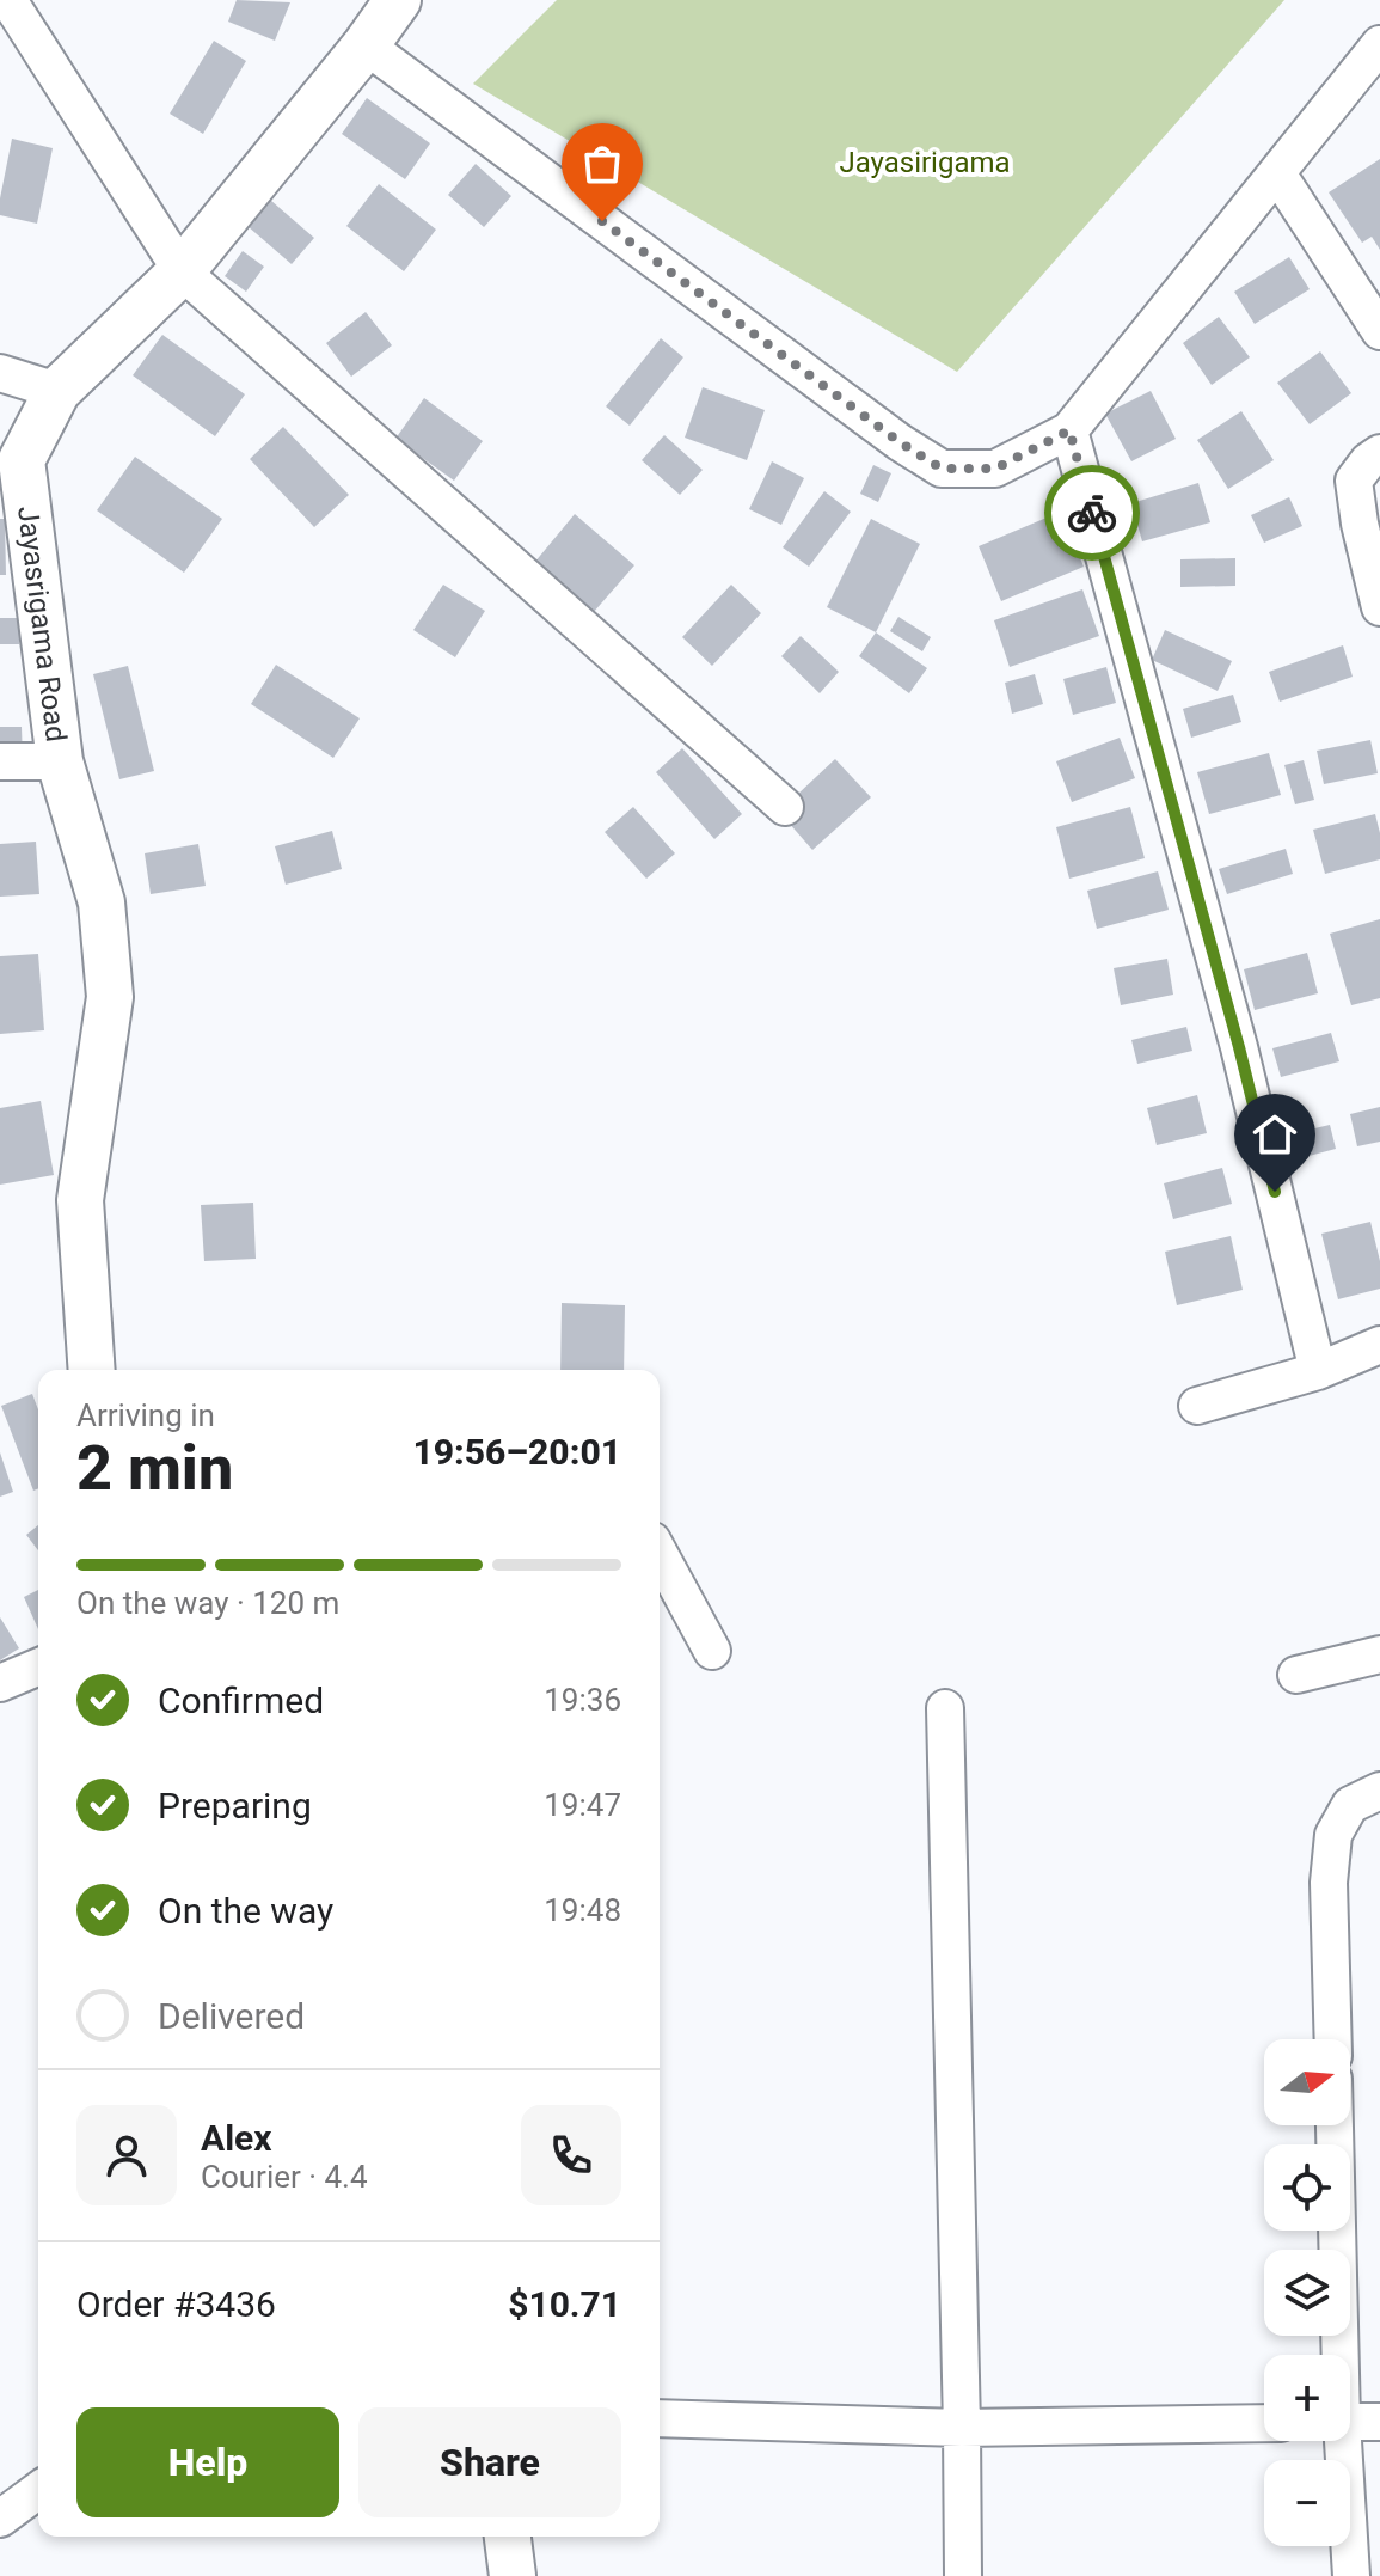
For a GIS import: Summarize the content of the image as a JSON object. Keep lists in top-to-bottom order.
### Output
{
  "streets": {
    "street": ["Jayasrigama Road"]
  },
  "parks": ["Jayasirigama"],
  "north": "right",
  "page": {
    "heading": ["2 min", "Arriving in", "19:56–20:01"],
    "panel": [
      "Alex",
      "Courier · 4.4",
      "Order #3436",
      "$10.71"
    ],
    "bar": "On the way · 120 m",
    "list": [
      ["Confirmed", "19:36"],
      ["Preparing", "19:47"],
      ["On the way", "19:48"],
      "Delivered"
    ],
    "map_buttons": ["+", "−"],
    "buttons": ["Help", "Share"]
  }
}
